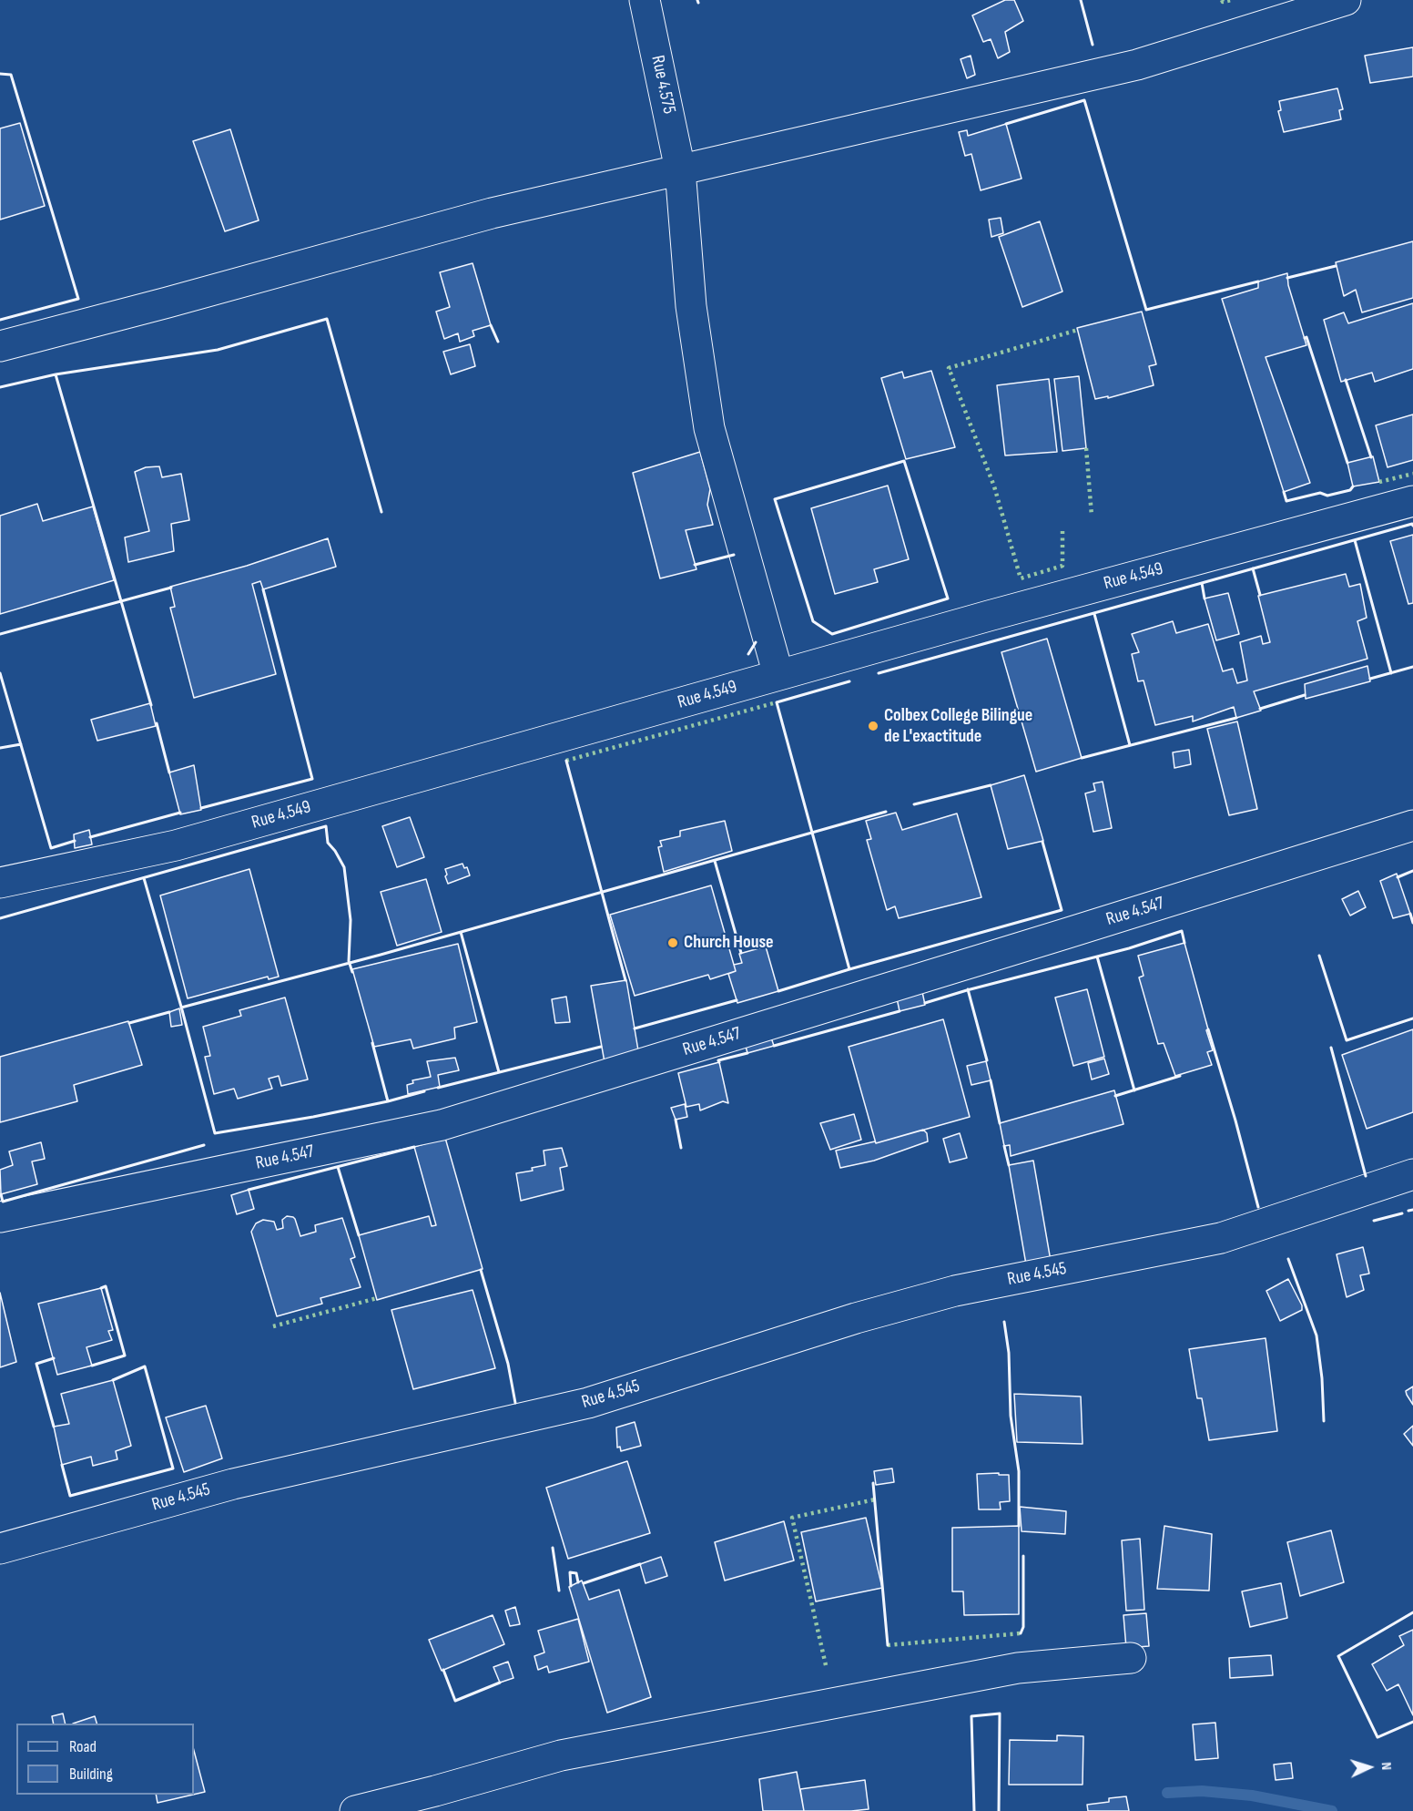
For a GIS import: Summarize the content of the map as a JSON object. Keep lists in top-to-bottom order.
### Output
{
  "streets": {
    "street": [
      "Rue 4.575",
      "Rue 4.549",
      "Rue 4.547",
      "Rue 4.545"
    ]
  },
  "crossings": [
    ["Rue 4.575", "Rue 4.549"]
  ],
  "places": ["Colbex College Bilingue de L'exactitude", "Church House"],
  "legend": ["Road", "Building"],
  "north": "right"
}
